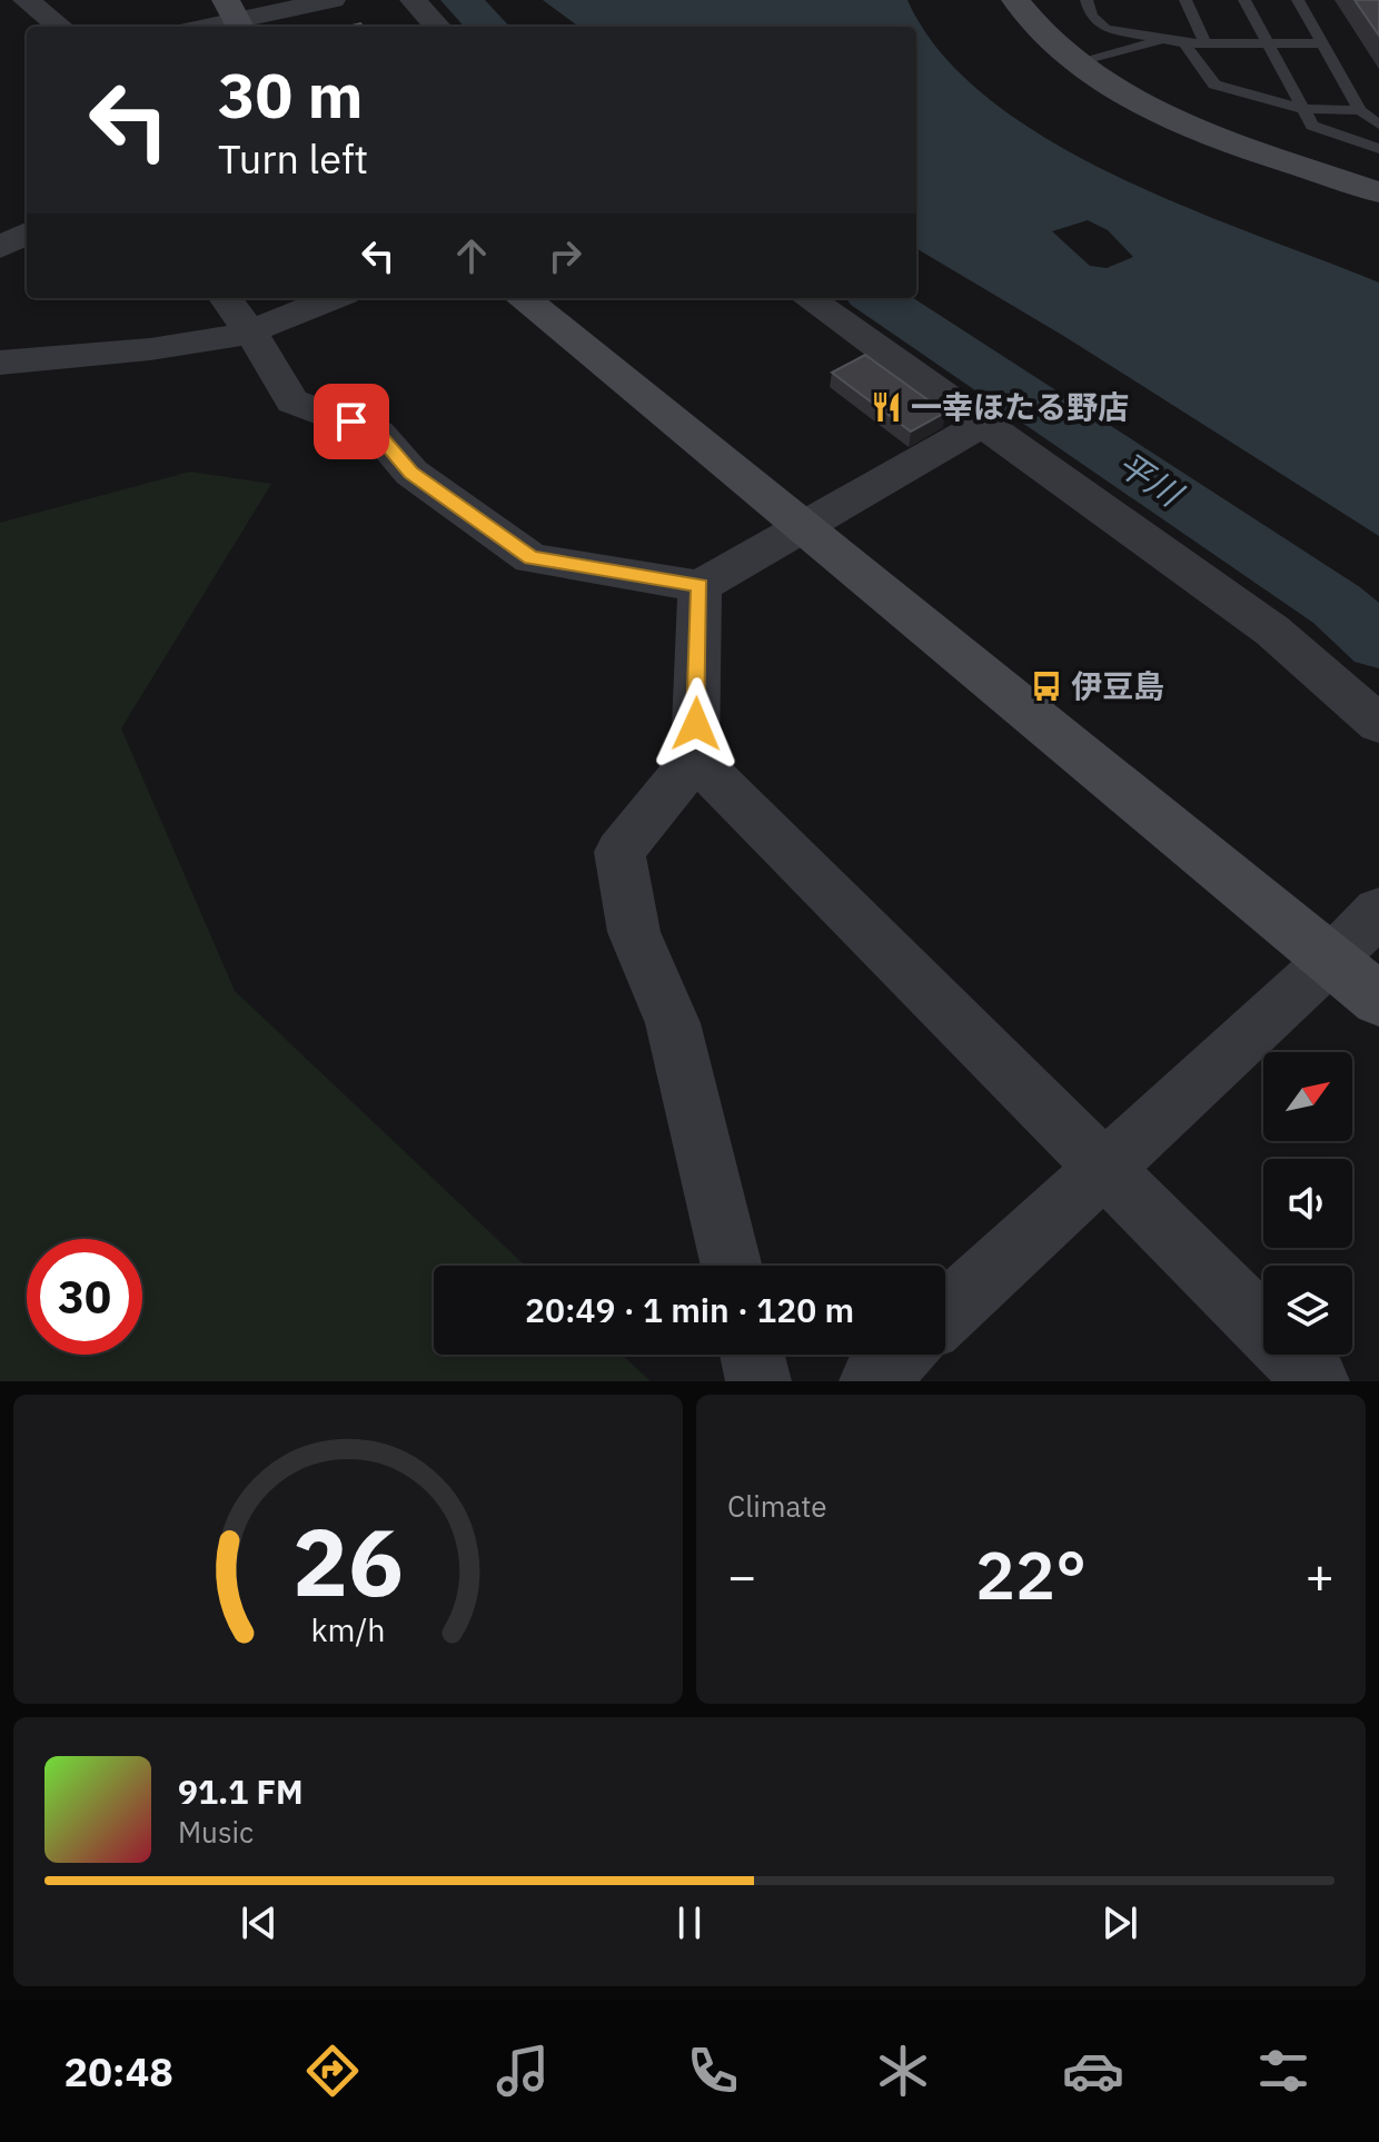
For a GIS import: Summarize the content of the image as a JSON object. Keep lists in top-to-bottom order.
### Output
{
  "water": ["平川"],
  "places": {
    "restaurant": ["一幸ほたる野店"],
    "bus stop": ["伊豆島"]
  },
  "north": "top right",
  "page": {
    "turn": ["30 m", "Turn left"],
    "limit": "30",
    "trip": "20:49 · 1 min · 120 m",
    "tile": "Climate",
    "heat": ["−", "22°", "+"],
    "song": ["91.1 FM", "Music"],
    "tabs": "20:48",
    "gauge": ["26", "km/h"]
  }
}
